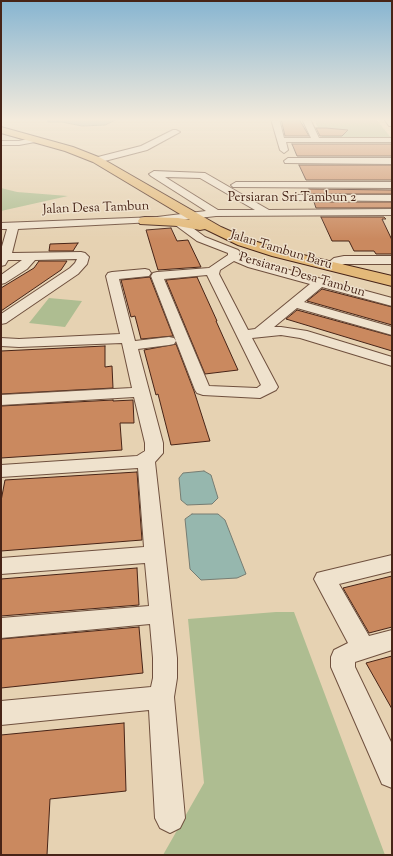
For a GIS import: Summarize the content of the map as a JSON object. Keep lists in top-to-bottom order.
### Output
{
  "streets": {
    "main road": ["Jalan Tambun Baru"],
    "street": ["Persiaran Sri Tambun 2", "Jalan Desa Tambun", "Persiaran Desa Tambun"]
  },
  "crossings": [
    ["Persiaran Sri Tambun 2", "Jalan Desa Tambun"],
    ["Persiaran Sri Tambun 2", "Jalan Tambun Baru"],
    ["Jalan Desa Tambun", "Jalan Tambun Baru"]
  ]
}
